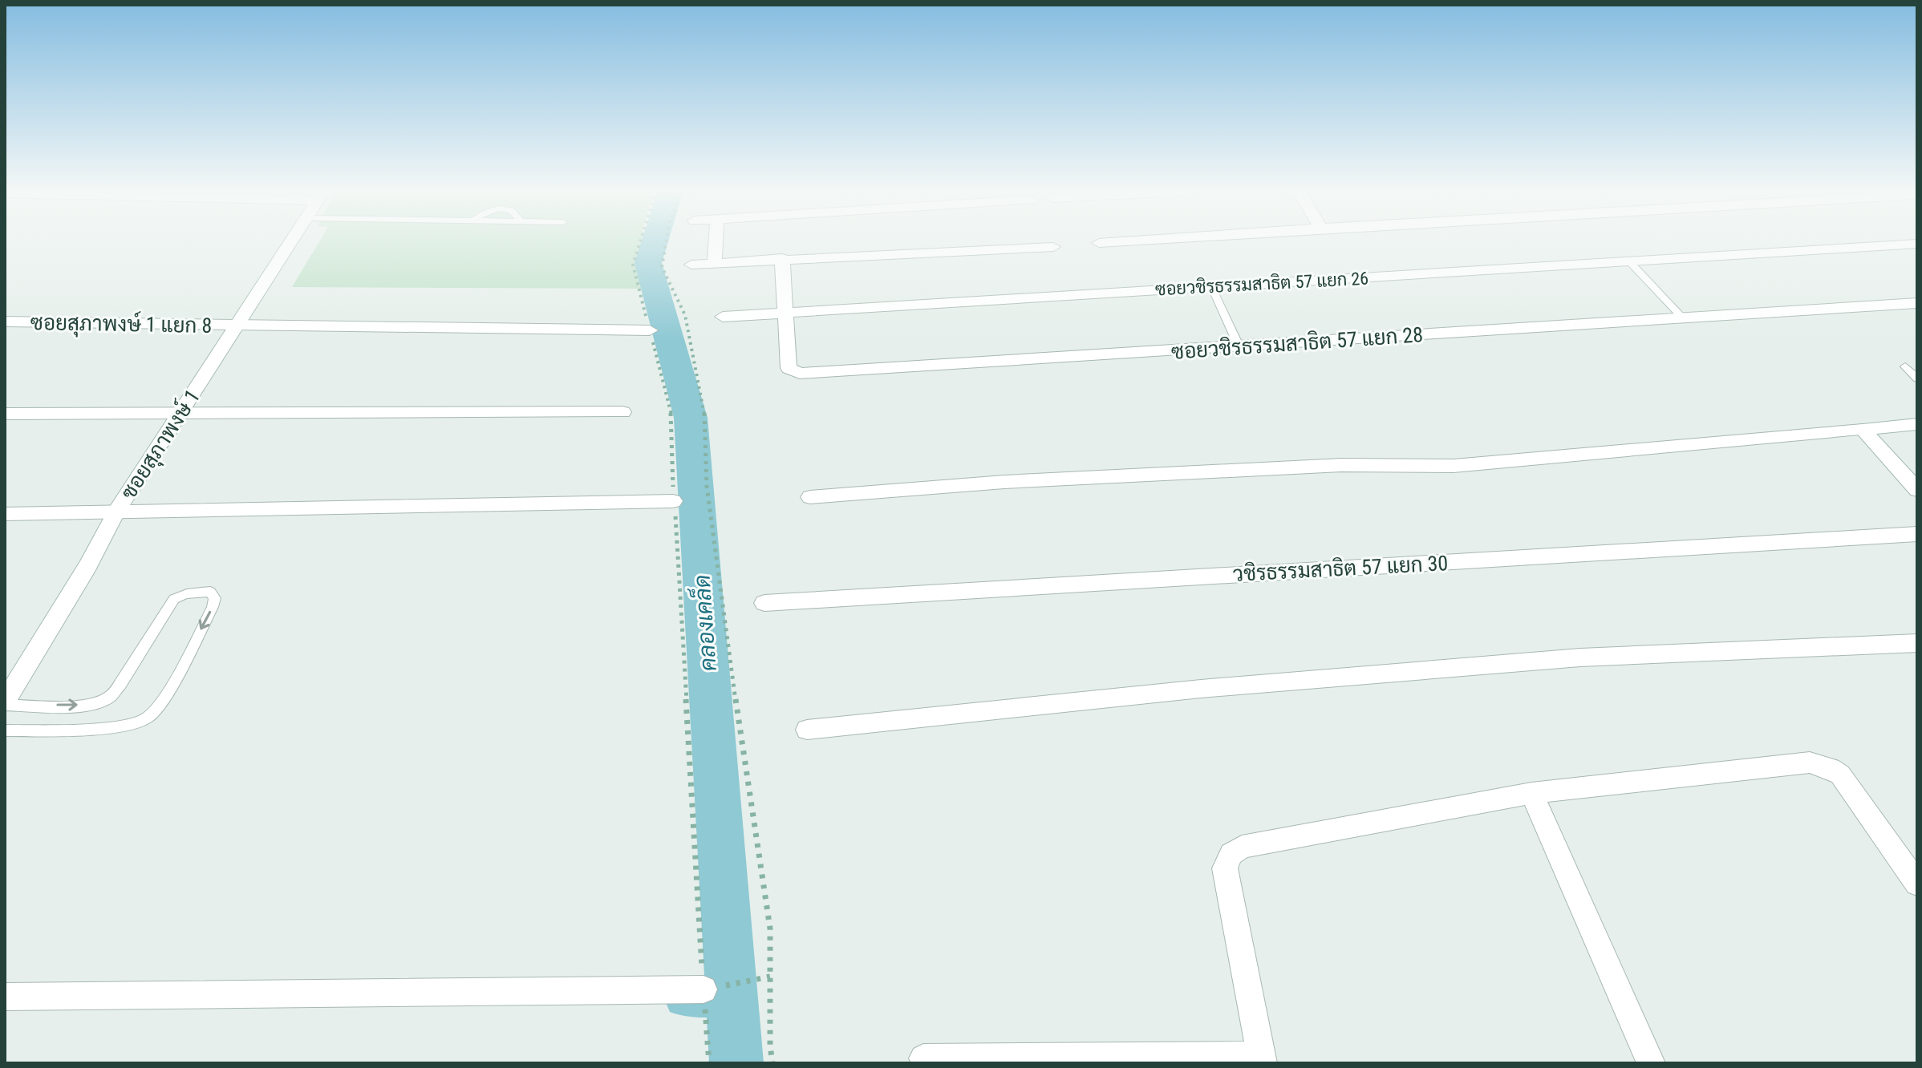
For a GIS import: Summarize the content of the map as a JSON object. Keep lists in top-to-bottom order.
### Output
{
  "streets": {
    "street": [
      "ซอยวชิรธรรมสาธิต 57 แยก 26",
      "ซอยสุภาพงษ์ 1 แยก 8",
      "ซอยวชิรธรรมสาธิต 57 แยก 28",
      "ซอยสุภาพงษ์ 1",
      "วชิรธรรมสาธิต 57 แยก 30"
    ]
  },
  "crossings": [
    ["ซอยวชิรธรรมสาธิต 57 แยก 26", "ซอยวชิรธรรมสาธิต 57 แยก 28"],
    ["ซอยสุภาพงษ์ 1 แยก 8", "ซอยสุภาพงษ์ 1"]
  ],
  "water": ["คลองเคล็ด"]
}
